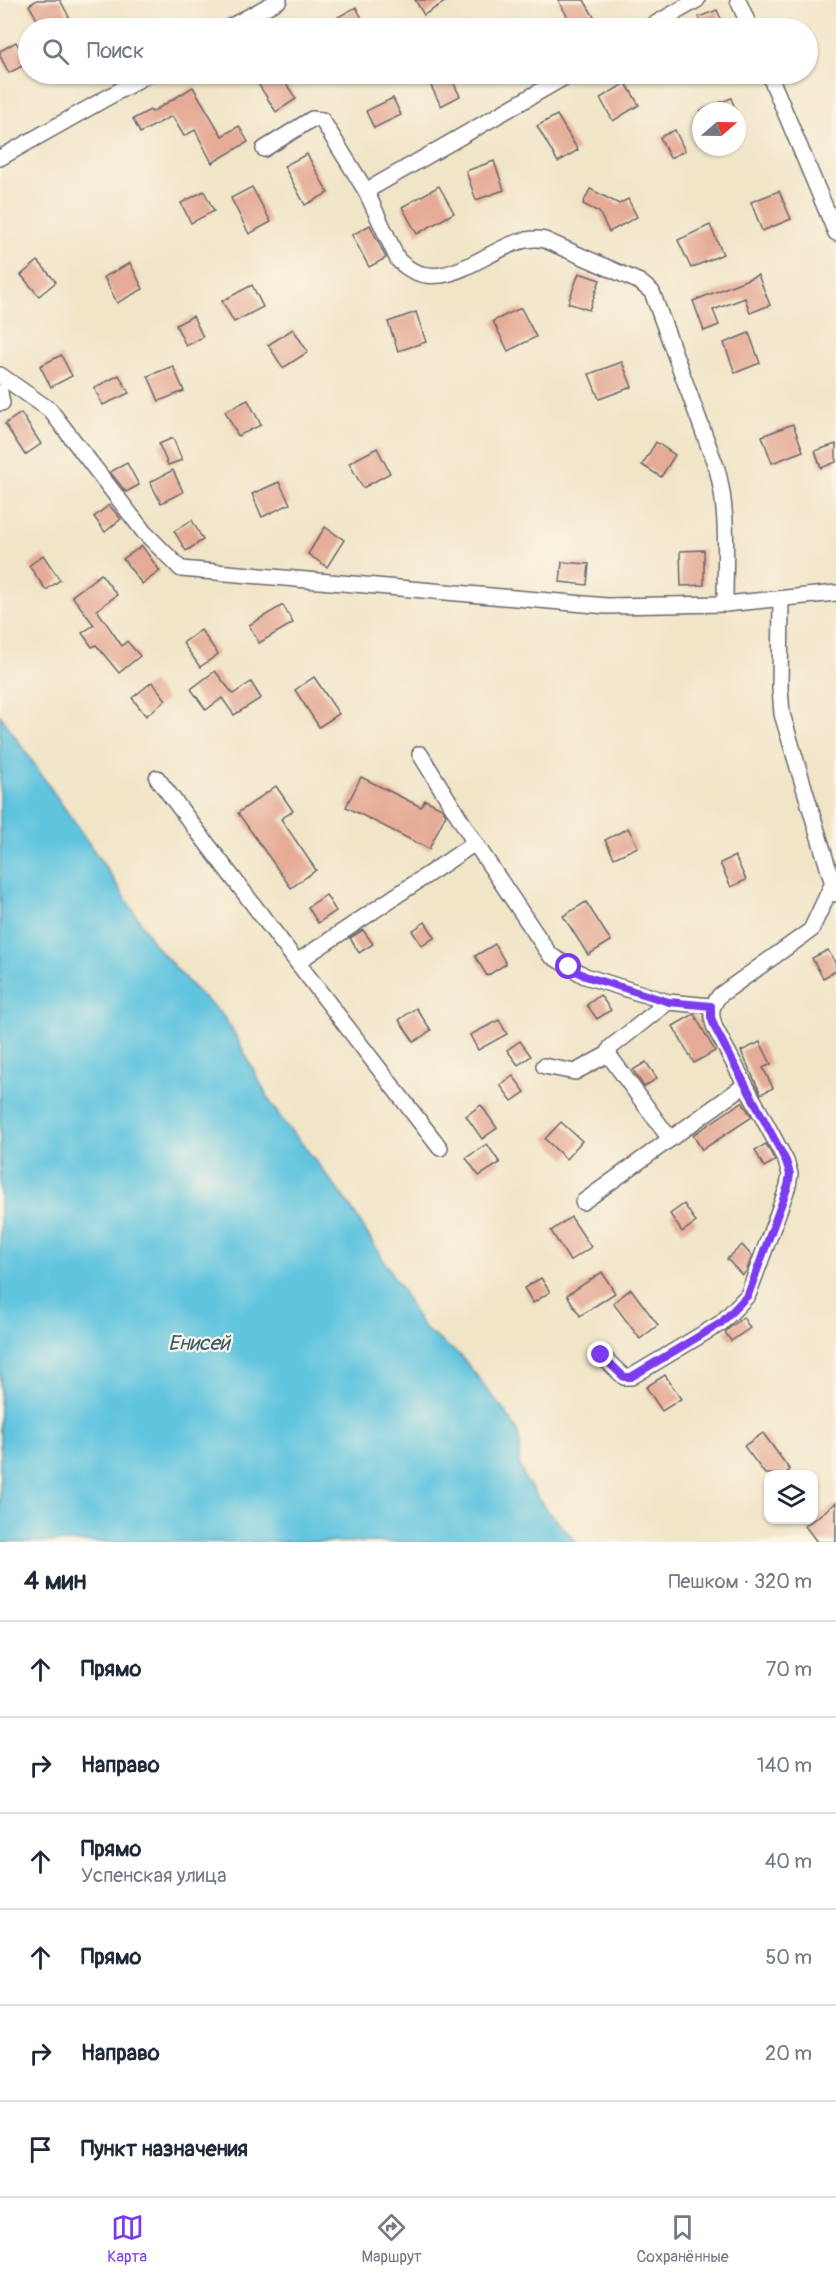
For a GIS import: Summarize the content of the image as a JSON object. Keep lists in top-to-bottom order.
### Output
{
  "water": ["Енисей"],
  "north": "right",
  "page": {
    "search": "Поиск",
    "heading": ["4 мин", "Пешком · 320 m"],
    "list": [
      ["Прямо", "70 m"],
      ["Направо", "140 m"],
      ["Прямо", "Успенская улица", "40 m"],
      ["Прямо", "50 m"],
      ["Направо", "20 m"],
      "Пункт назначения"
    ],
    "nav": ["Карта", "Маршрут", "Сохранённые"]
  }
}
